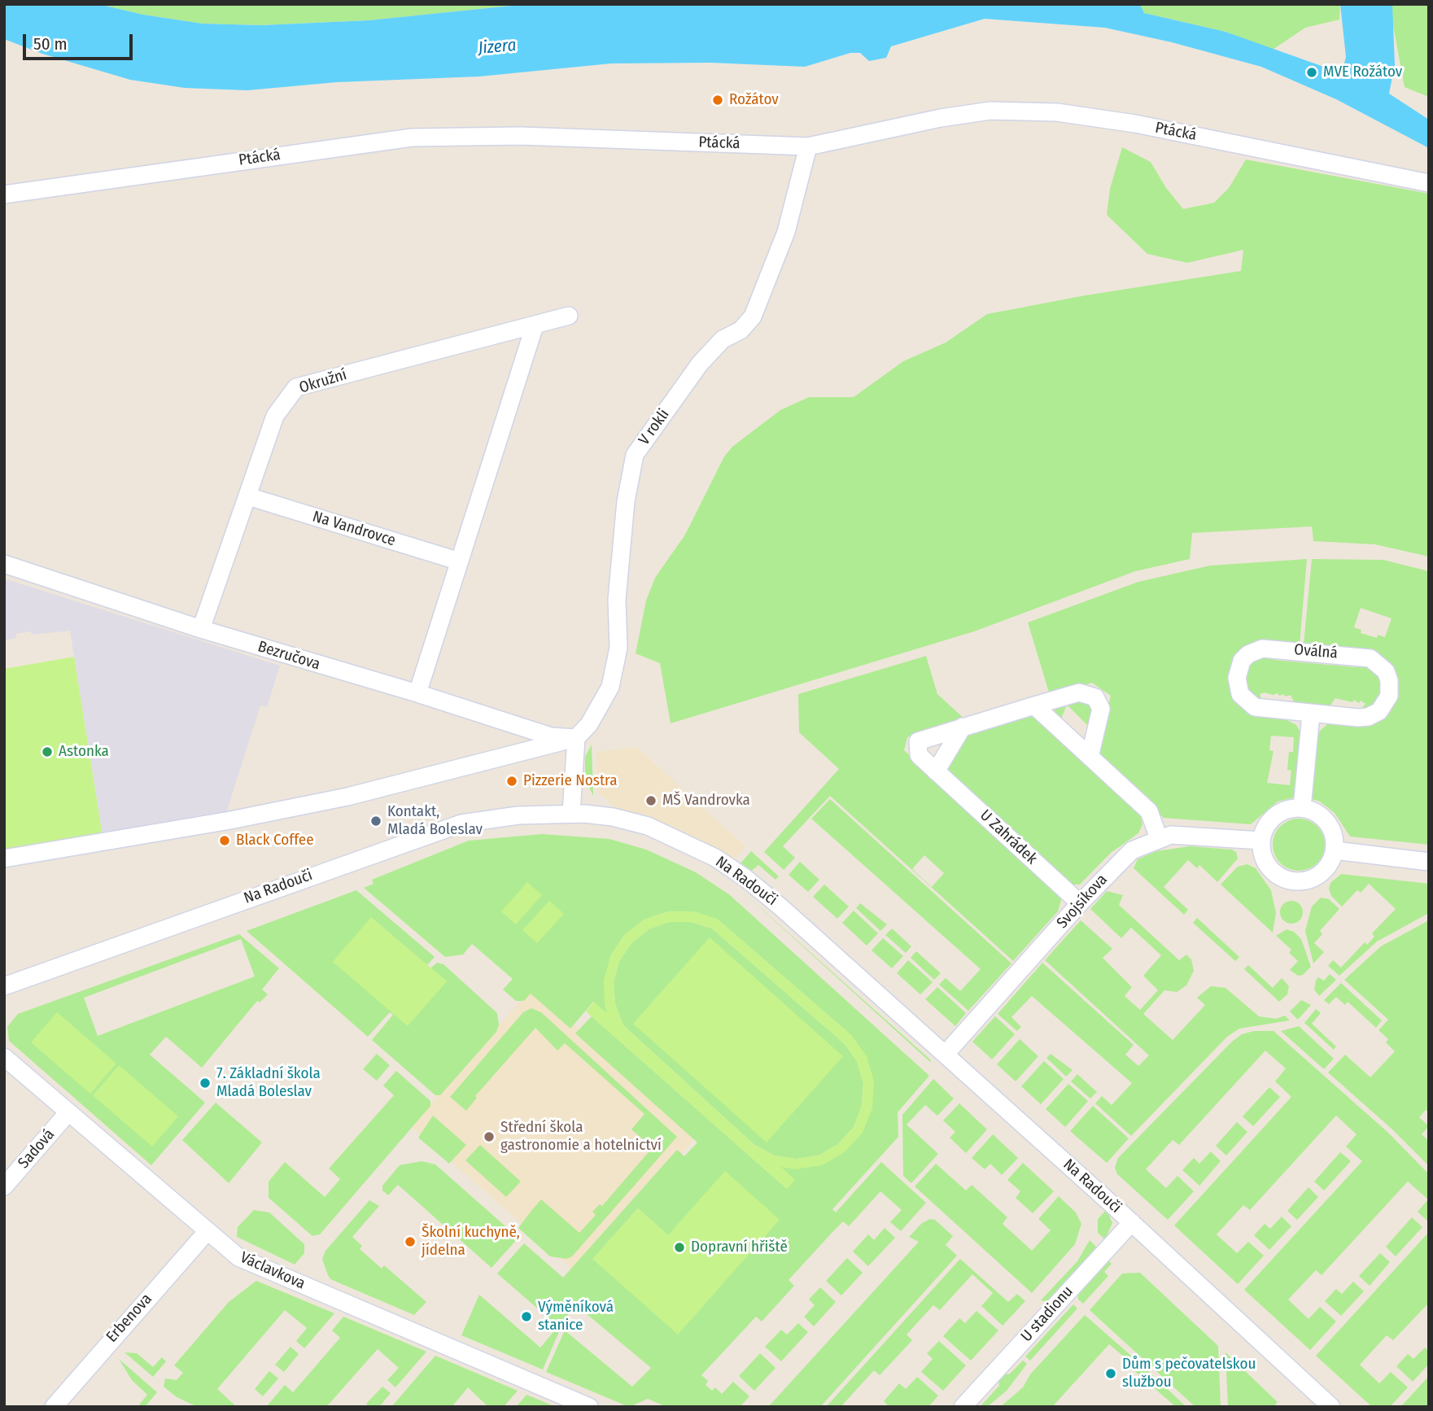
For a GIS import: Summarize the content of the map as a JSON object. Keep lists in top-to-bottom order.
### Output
{
  "streets": {
    "street": [
      "Ptácká",
      "Okružní",
      "V rokli",
      "Na Vandrovce",
      "Oválná",
      "Bezručova",
      "U Zahrádek",
      "Na Radouči",
      "Svojsíkova",
      "Sadová",
      "Václavkova",
      "U stadionu",
      "Erbenova"
    ]
  },
  "crossings": [
    ["Ptácká", "V rokli"],
    ["Okružní", "Na Vandrovce"],
    ["Okružní", "Bezručova"],
    ["V rokli", "Bezručova"],
    ["U Zahrádek", "Svojsíkova"],
    ["Na Radouči", "Svojsíkova"],
    ["Na Radouči", "U stadionu"],
    ["Sadová", "Václavkova"],
    ["Václavkova", "Erbenova"]
  ],
  "water": ["Jizera"],
  "places": [
    "MVE Rožátov",
    "Rožátov",
    "Astonka",
    "Pizzerie Nostra",
    "MŠ Vandrovka",
    "Kontakt, Mladá Boleslav",
    "Black Coffee",
    "7. Základní škola Mladá Boleslav",
    "Střední škola gastronomie a hotelnictví",
    "Školní kuchyně, jídelna",
    "Dopravní hřiště",
    "Výměníková stanice",
    "Dům s pečovatelskou službou"
  ],
  "scale_bar": "50 m"
}
